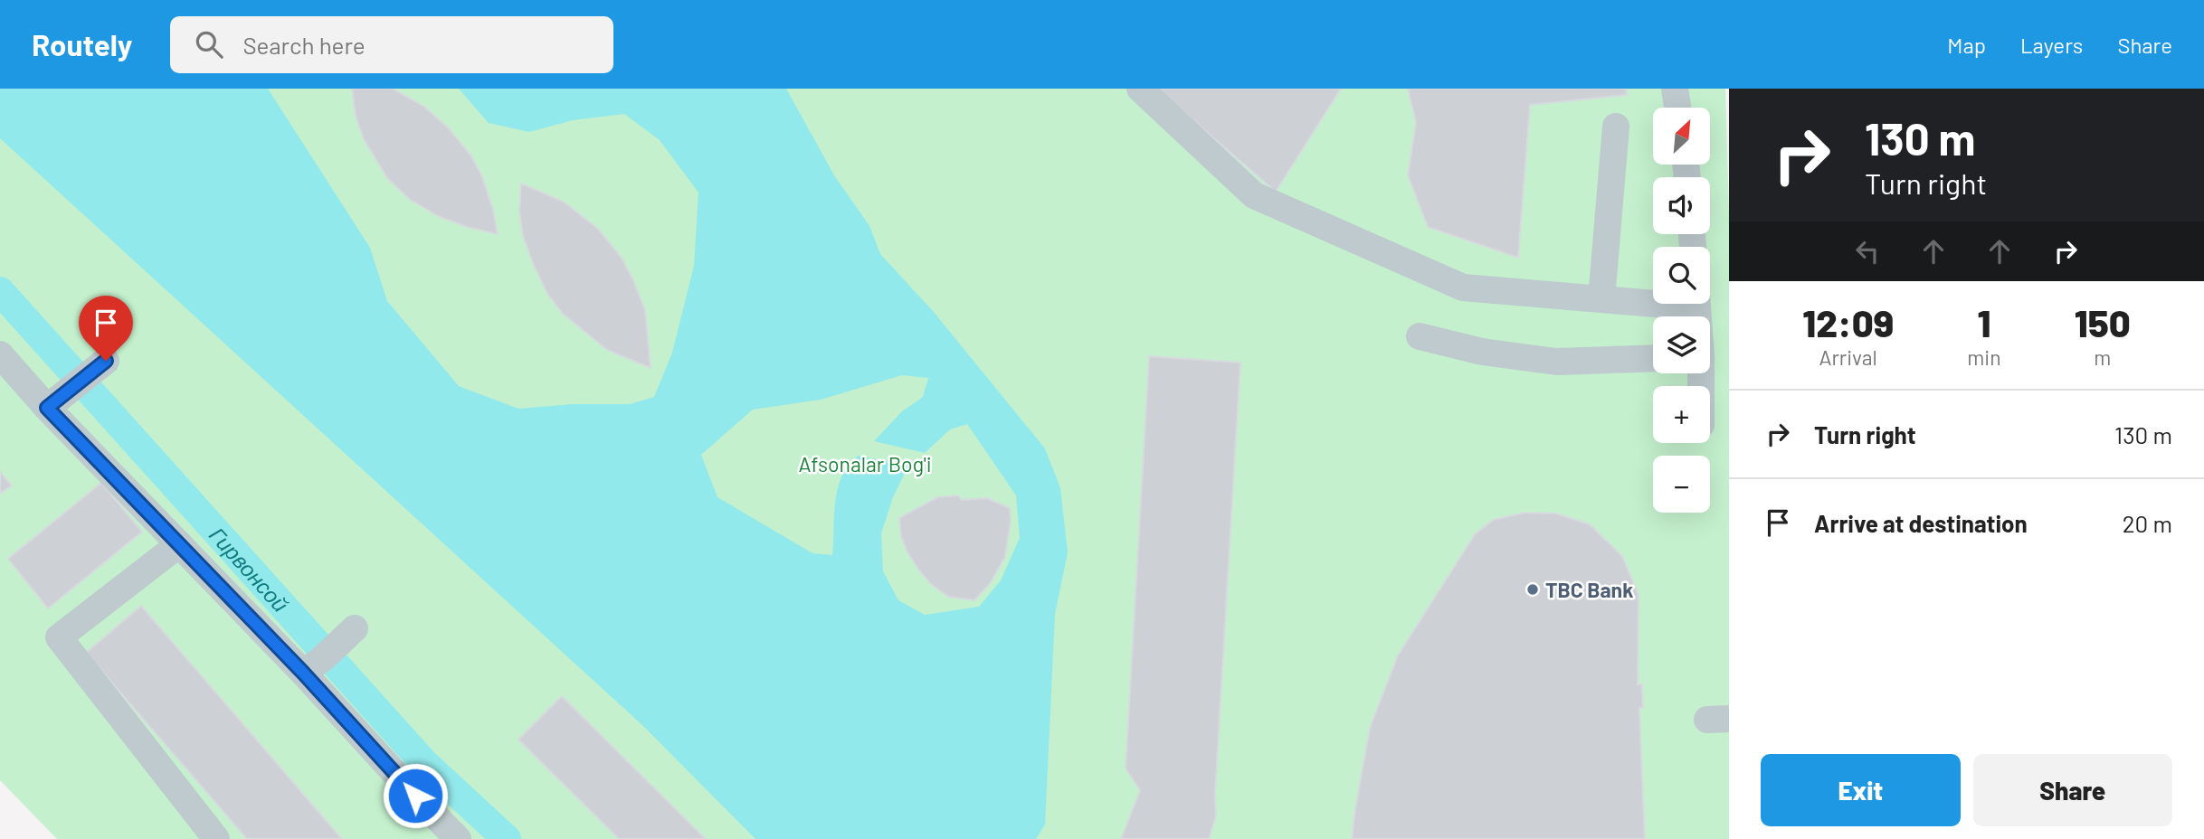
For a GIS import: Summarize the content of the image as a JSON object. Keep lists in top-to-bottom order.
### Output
{
  "water": ["Гирвонсой"],
  "parks": ["Afsonalar Bog'i"],
  "places": ["TBC Bank"],
  "north": "top right",
  "page": {
    "header": "Routely",
    "search": "Search here",
    "nav": ["Map", "Layers", "Share"],
    "turn": ["130 m", "Turn right"],
    "map_buttons": ["+", "−"],
    "eta": [
      "12:09",
      "Arrival",
      "1",
      "min",
      "150",
      "m"
    ],
    "list": [
      {
        "name": "Turn right",
        "value": "130 m"
      },
      {
        "name": "Arrive at destination",
        "value": "20 m"
      }
    ],
    "buttons": ["Exit", "Share"]
  }
}
